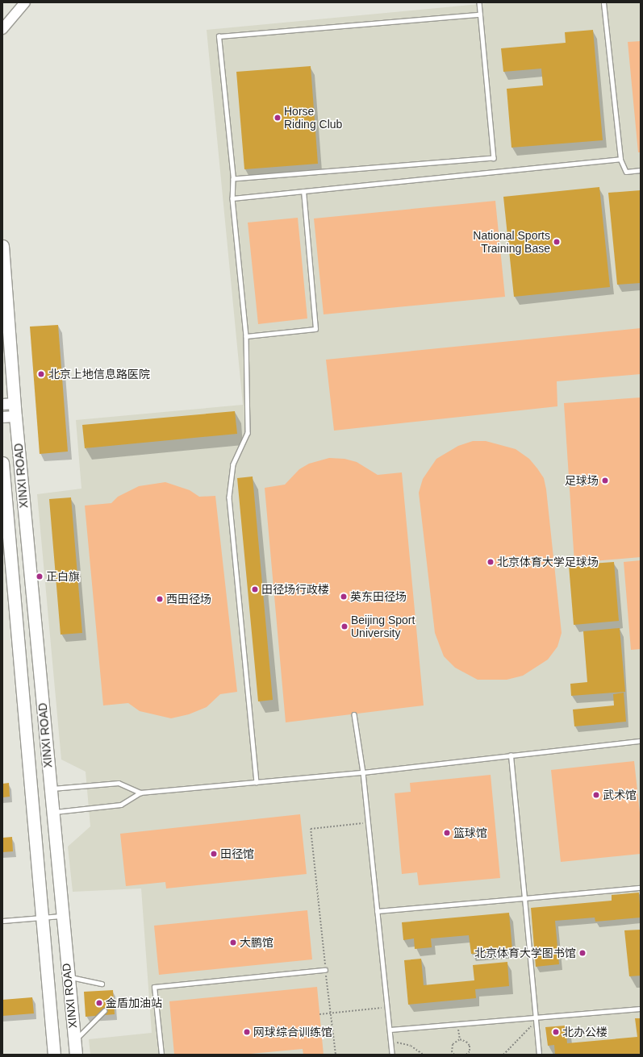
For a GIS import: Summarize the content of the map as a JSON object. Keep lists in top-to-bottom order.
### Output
{
  "streets": {
    "main road": ["XINXI ROAD"]
  },
  "places": [
    "Horse Riding Club",
    "National Sports Training Base",
    "北京上地信息路医院",
    "足球场",
    "北京体育大学足球场",
    "正白旗",
    "田径场行政楼",
    "英东田径场",
    "西田径场",
    "Beijing Sport University",
    "武术馆",
    "篮球馆",
    "田径馆",
    "大鹏馆",
    "北京体育大学图书馆",
    "金盾加油站",
    "网球综合训练馆",
    "北办公楼"
  ]
}
